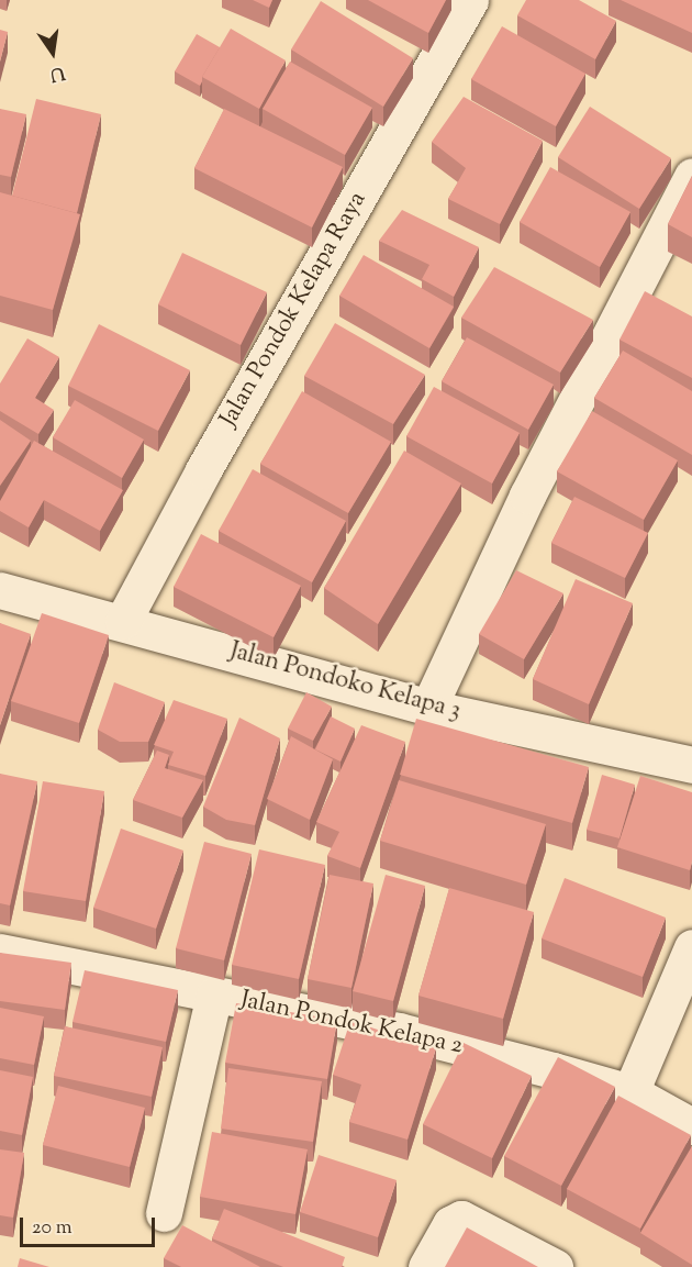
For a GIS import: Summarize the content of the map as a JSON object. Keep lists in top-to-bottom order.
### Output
{
  "streets": {
    "street": ["Jalan Pondok Kelapa Raya", "Jalan Pondoko Kelapa 3", "Jalan Pondok Kelapa 2"]
  },
  "crossings": [
    ["Jalan Pondok Kelapa Raya", "Jalan Pondoko Kelapa 3"]
  ],
  "scale_bar": "20 m",
  "north": "bottom"
}
